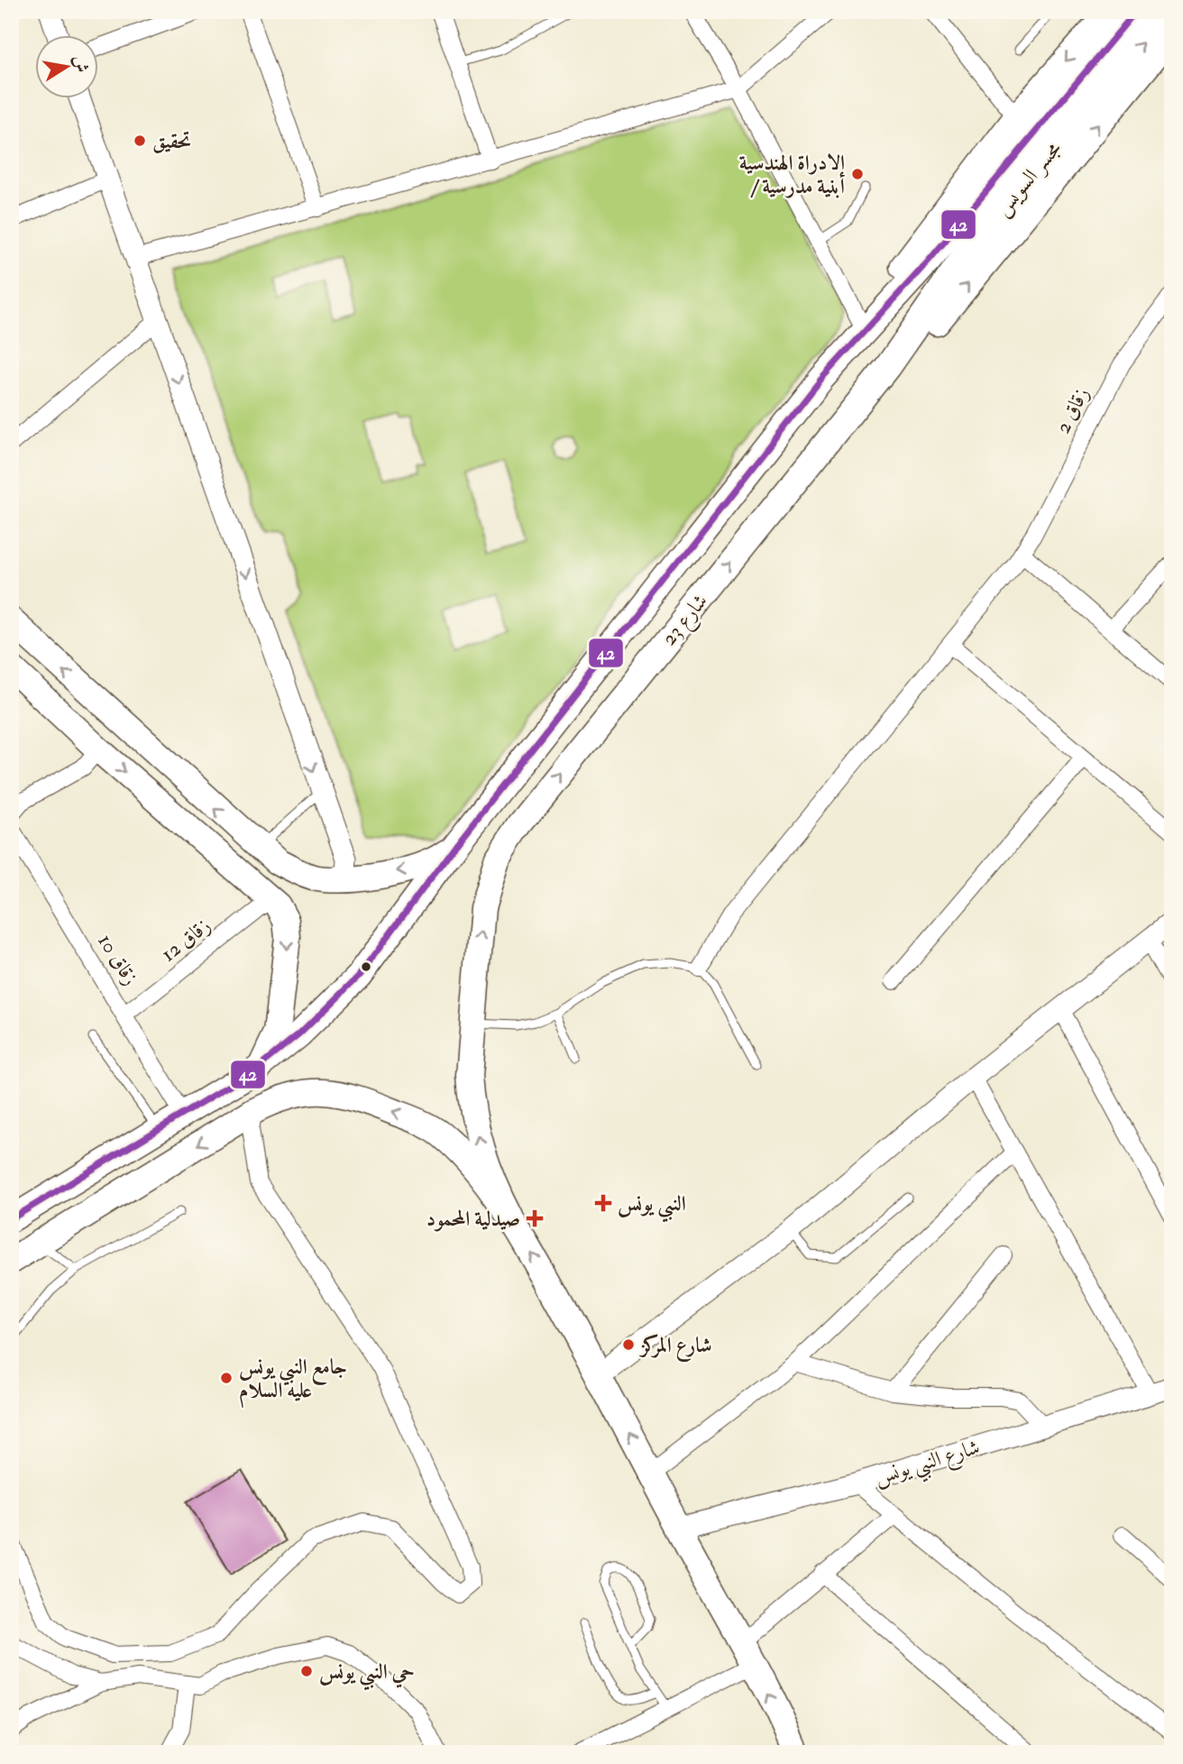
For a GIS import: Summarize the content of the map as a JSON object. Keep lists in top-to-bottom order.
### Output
{
  "streets": {
    "main road": ["مجسر السويس", "شارع 23"],
    "street": [
      "زقاق 2",
      "زقاق 12",
      "زقاق 10",
      "شارع النبي يونس"
    ]
  },
  "crossings": [
    ["مجسر السويس", "شارع 23"],
    ["زقاق 12", "زقاق 10"]
  ],
  "places": {
    "other": [
      "تحقيق",
      "الادراة الهندسية / أبنية مدرسية",
      "شارع المركز",
      "جامع النبي يونس عليه السلام",
      "حي النبي يونس"
    ],
    "health": ["النبي يونس", "صيدلية المحمود"]
  },
  "lines": ["transit line 42"],
  "north": "right"
}
